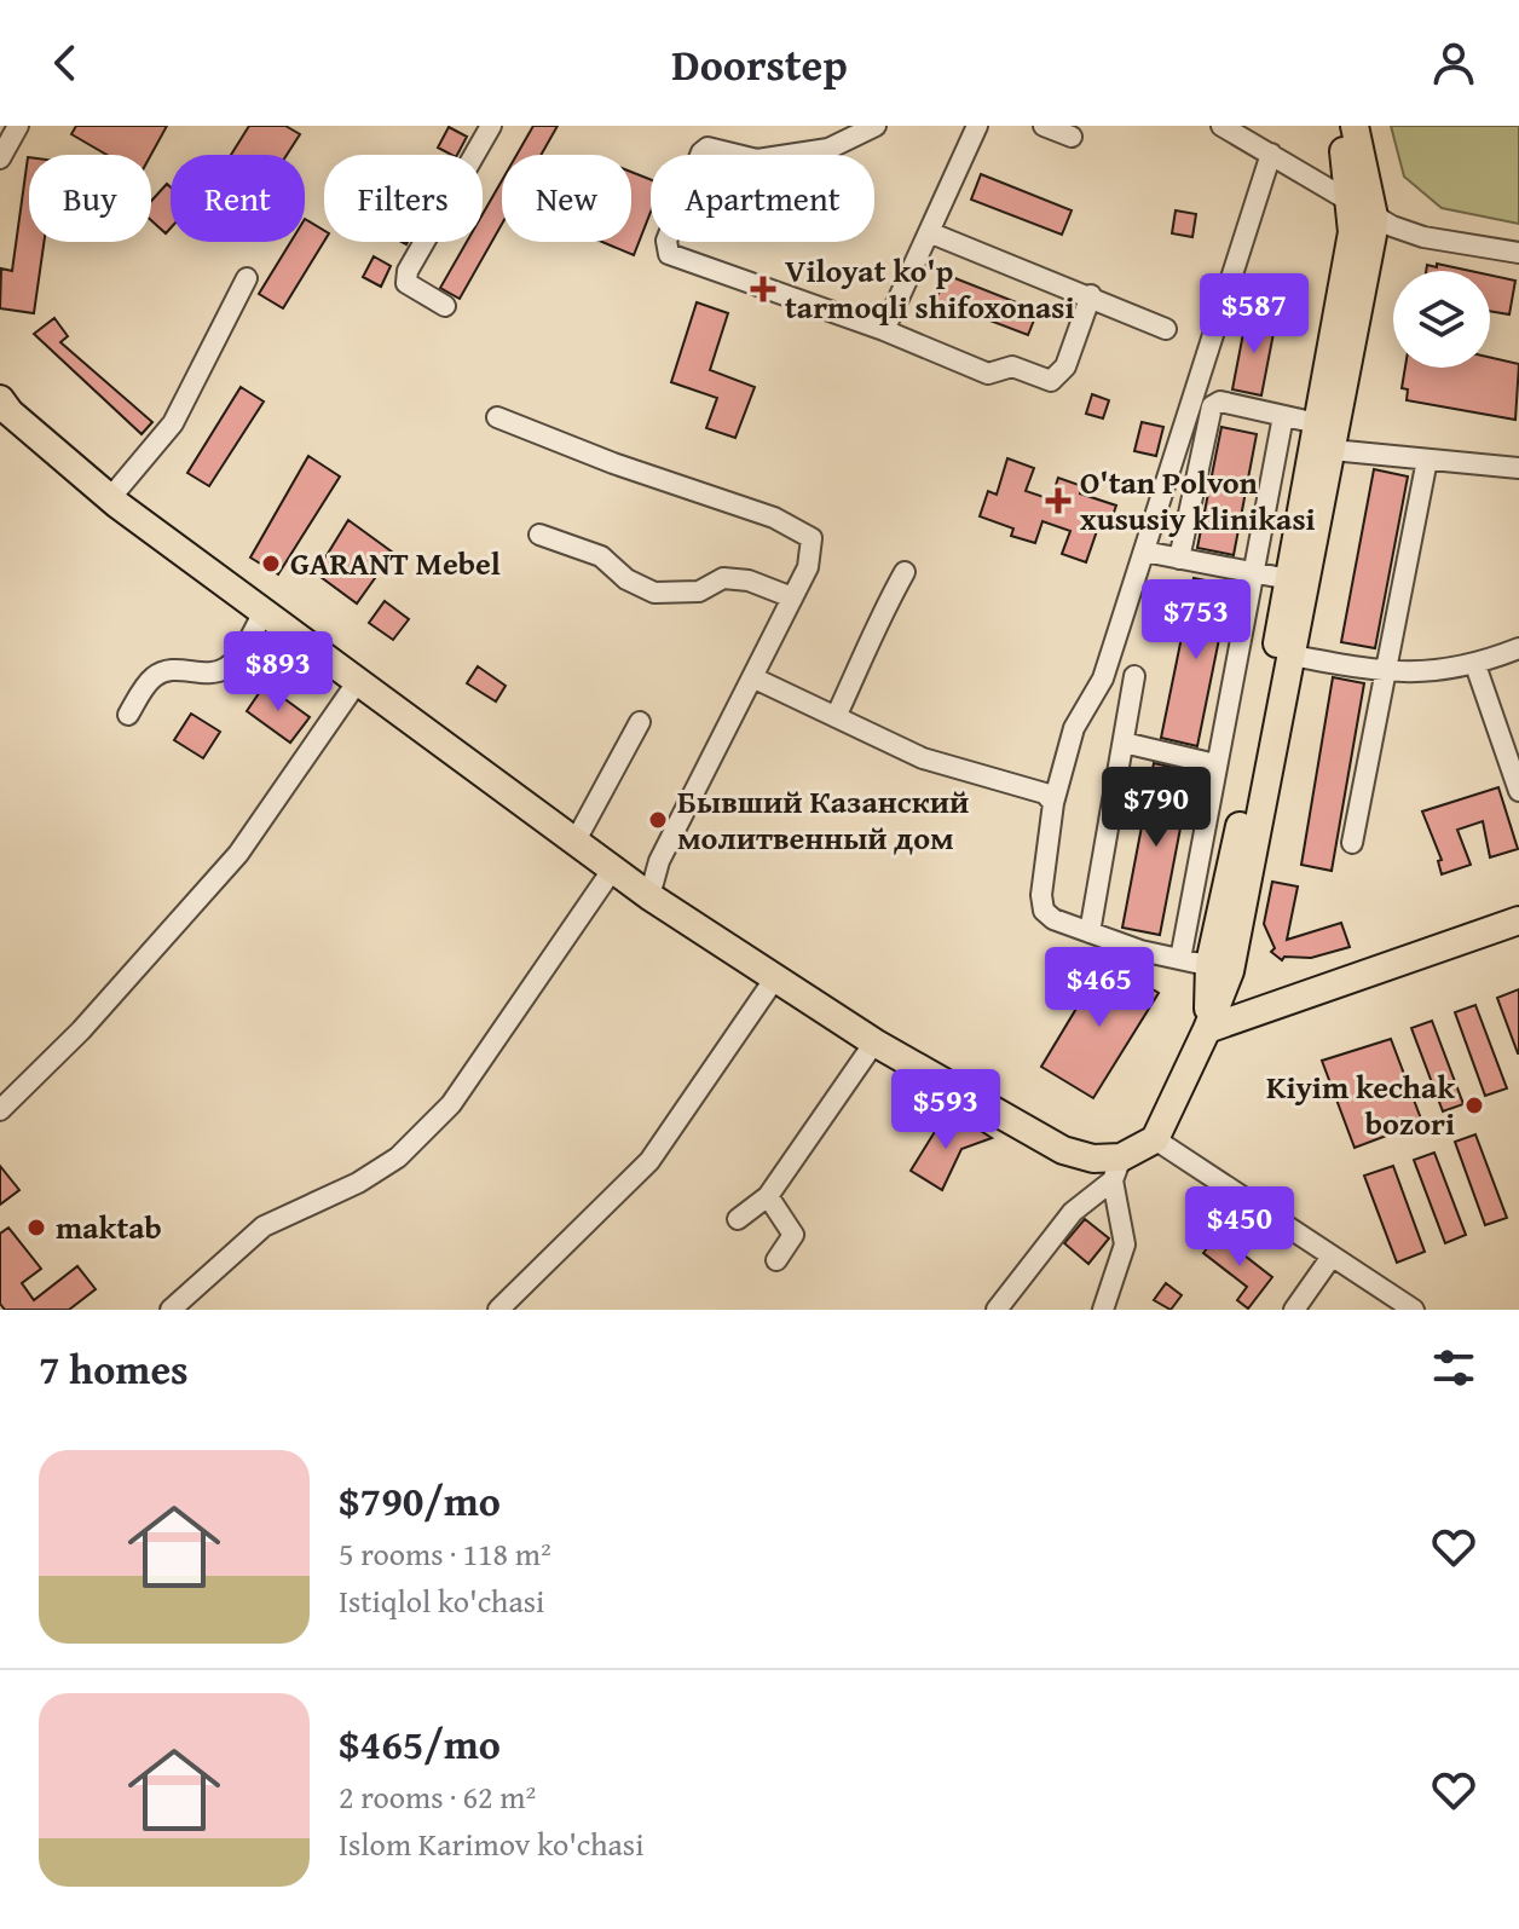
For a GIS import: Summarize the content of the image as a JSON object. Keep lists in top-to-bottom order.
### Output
{
  "places": {
    "health": ["Viloyat ko'p tarmoqli shifoxonasi", "O'tan Polvon xususiy klinikasi"],
    "other": [
      "GARANT Mebel",
      "Бывший Казанский молитвенный дом",
      "Kiyim kechak bozori",
      "maktab"
    ]
  },
  "page": {
    "header": "Doorstep",
    "chip": [
      "Buy",
      "Rent",
      "Filters",
      "New",
      "Apartment"
    ],
    "price": [
      "$587",
      "$753",
      "$893",
      "$790",
      "$465",
      "$593",
      "$450"
    ],
    "heading": "7 homes",
    "list": [
      {
        "name": "$790/mo",
        "note": "5 rooms · 118 m² · Istiqlol ko'chasi"
      },
      {
        "name": "$465/mo",
        "note": "2 rooms · 62 m² · Islom Karimov ko'chasi"
      }
    ]
  }
}
